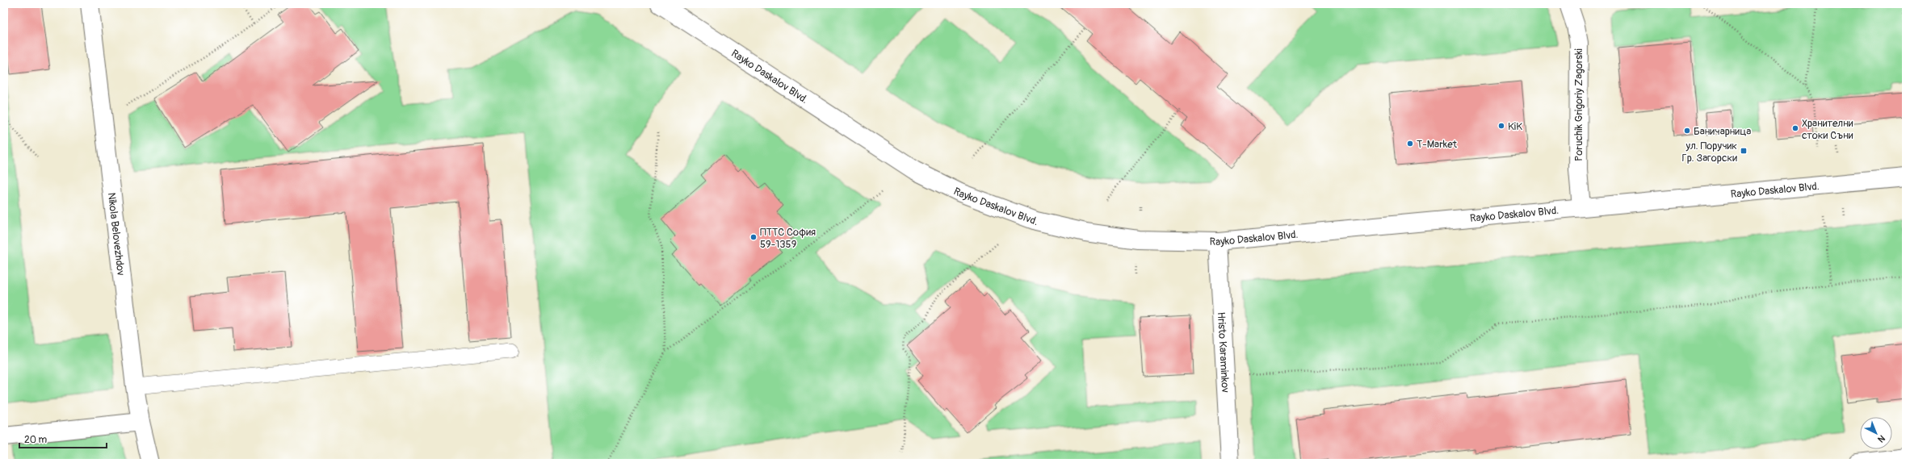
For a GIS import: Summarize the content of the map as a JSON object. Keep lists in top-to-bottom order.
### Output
{
  "streets": {
    "street": [
      "Rayko Daskalov Blvd.",
      "Poruchik Grigoriy Zagorski",
      "Nikola Belovezhdov",
      "Hristo Karaminkov"
    ]
  },
  "crossings": [
    ["Rayko Daskalov Blvd.", "Poruchik Grigoriy Zagorski"],
    ["Rayko Daskalov Blvd.", "Hristo Karaminkov"]
  ],
  "places": {
    "other": [
      "KiK",
      "Хранителни стоки Съни",
      "Баничарница",
      "T-Market",
      "ПТТС София 59-1359"
    ],
    "transit": ["ул. Поручик Гр. Загорски"]
  },
  "scale_bar": "20 m",
  "north": "bottom right"
}
